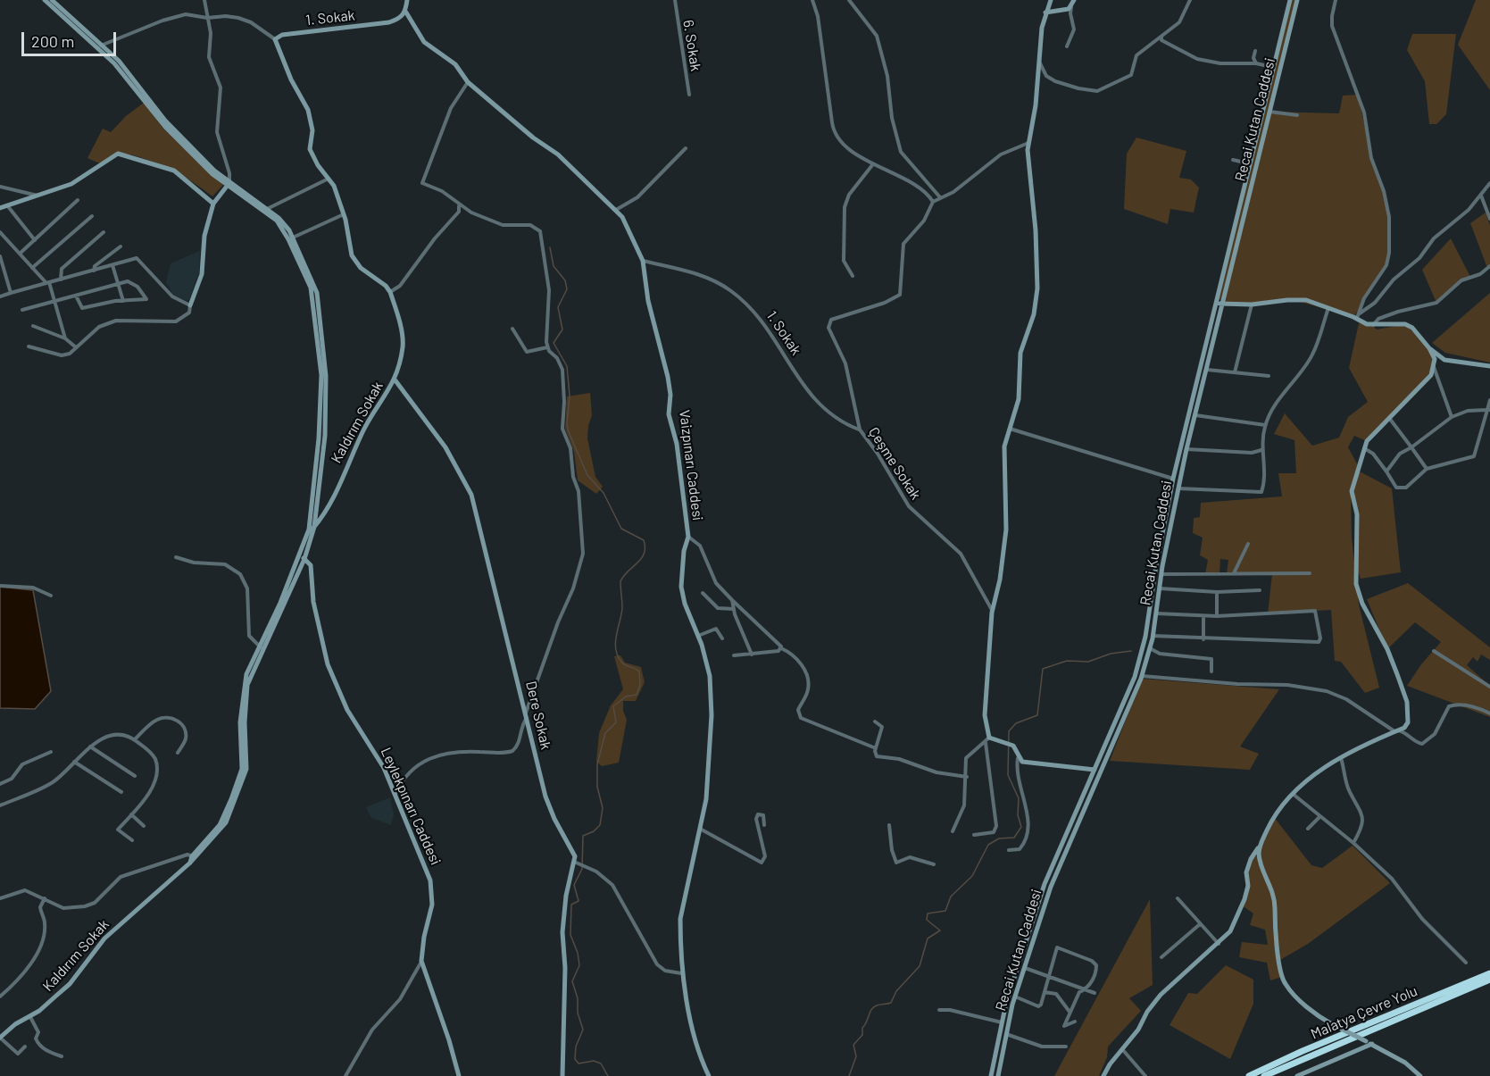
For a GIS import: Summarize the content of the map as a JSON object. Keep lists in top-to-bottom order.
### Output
{
  "streets": {
    "highway": ["Malatya Çevre Yolu"],
    "street": [
      "1. Sokak",
      "6. Sokak",
      "Recai Kutan Caddesi",
      "Kaldırım Sokak",
      "Çeşme Sokak",
      "Vaizpınarı Caddesi",
      "Dere Sokak",
      "Leylekpınarı Caddesi"
    ]
  },
  "crossings": [
    ["1. Sokak", "Çeşme Sokak"],
    ["1. Sokak", "Vaizpınarı Caddesi"],
    ["Kaldırım Sokak", "Dere Sokak"],
    ["Kaldırım Sokak", "Leylekpınarı Caddesi"]
  ],
  "scale_bar": "200 m"
}
